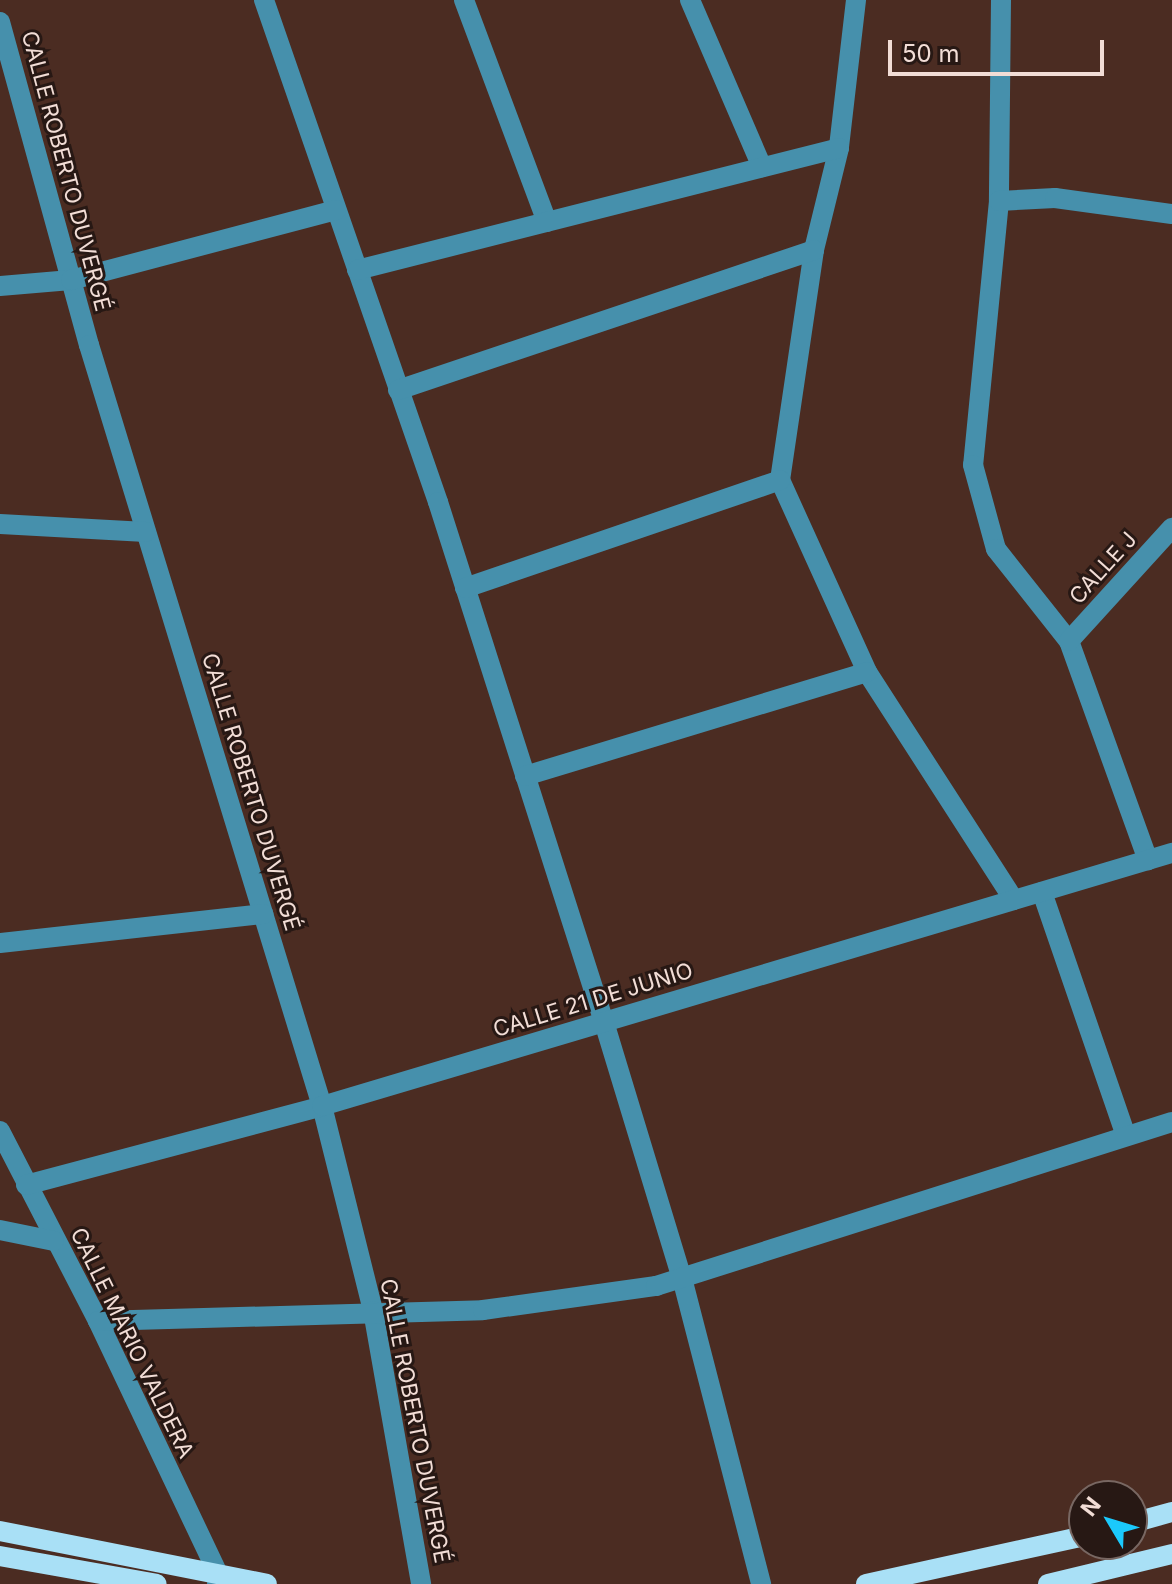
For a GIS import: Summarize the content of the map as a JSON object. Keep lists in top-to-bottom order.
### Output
{
  "streets": {
    "street": [
      "CALLE ROBERTO DUVERGÉ",
      "CALLE J",
      "CALLE 21 DE JUNIO",
      "CALLE MARIO VALDERA"
    ]
  },
  "crossings": [
    ["CALLE ROBERTO DUVERGÉ", "CALLE 21 DE JUNIO"],
    ["CALLE 21 DE JUNIO", "CALLE MARIO VALDERA"]
  ],
  "scale_bar": "50 m",
  "north": "top left"
}
